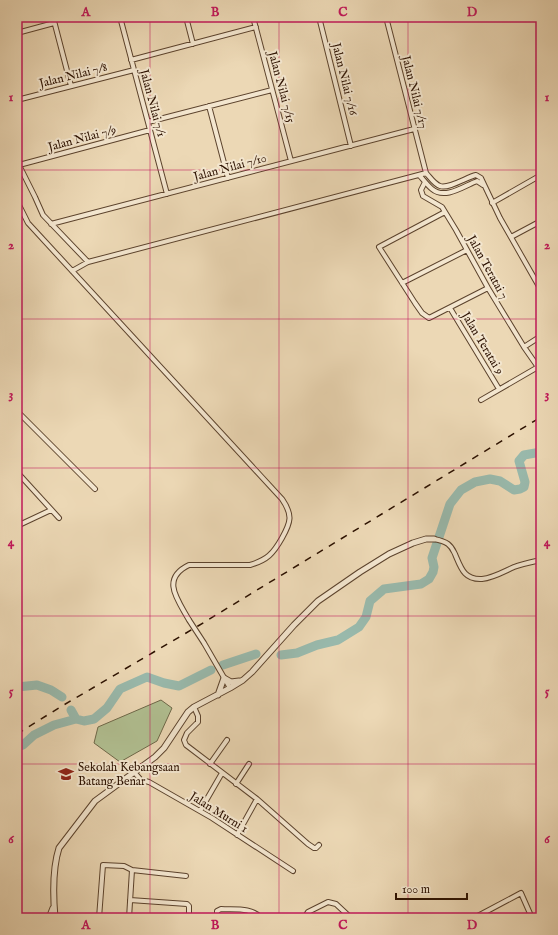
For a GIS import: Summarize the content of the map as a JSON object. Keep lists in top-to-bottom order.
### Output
{
  "streets": {
    "street": [
      "Jalan Nilai 7/8",
      "Jalan Nilai 7/16",
      "Jalan Nilai 7/15",
      "Jalan Nilai 7/17",
      "Jalan Nilai 7/1",
      "Jalan Nilai 7/9",
      "Jalan Nilai 7/10",
      "Jalan Teratai 7",
      "Jalan Teratai 9",
      "Jalan Murni 1"
    ]
  },
  "crossings": [
    ["Jalan Nilai 7/8", "Jalan Nilai 7/1"],
    ["Jalan Nilai 7/16", "Jalan Nilai 7/10"],
    ["Jalan Nilai 7/15", "Jalan Nilai 7/10"],
    ["Jalan Nilai 7/17", "Jalan Nilai 7/10"],
    ["Jalan Nilai 7/1", "Jalan Nilai 7/9"],
    ["Jalan Nilai 7/1", "Jalan Nilai 7/10"],
    ["Jalan Teratai 7", "Jalan Teratai 9"]
  ],
  "places": {
    "school or university": ["Sekolah Kebangsaan Batang Benar"]
  },
  "scale_bar": "100 m",
  "grid": {
    "columns": [
      "A",
      "B",
      "C",
      "D"
    ],
    "rows": [
      "1",
      "2",
      "3",
      "4",
      "5",
      "6"
    ]
  }
}
